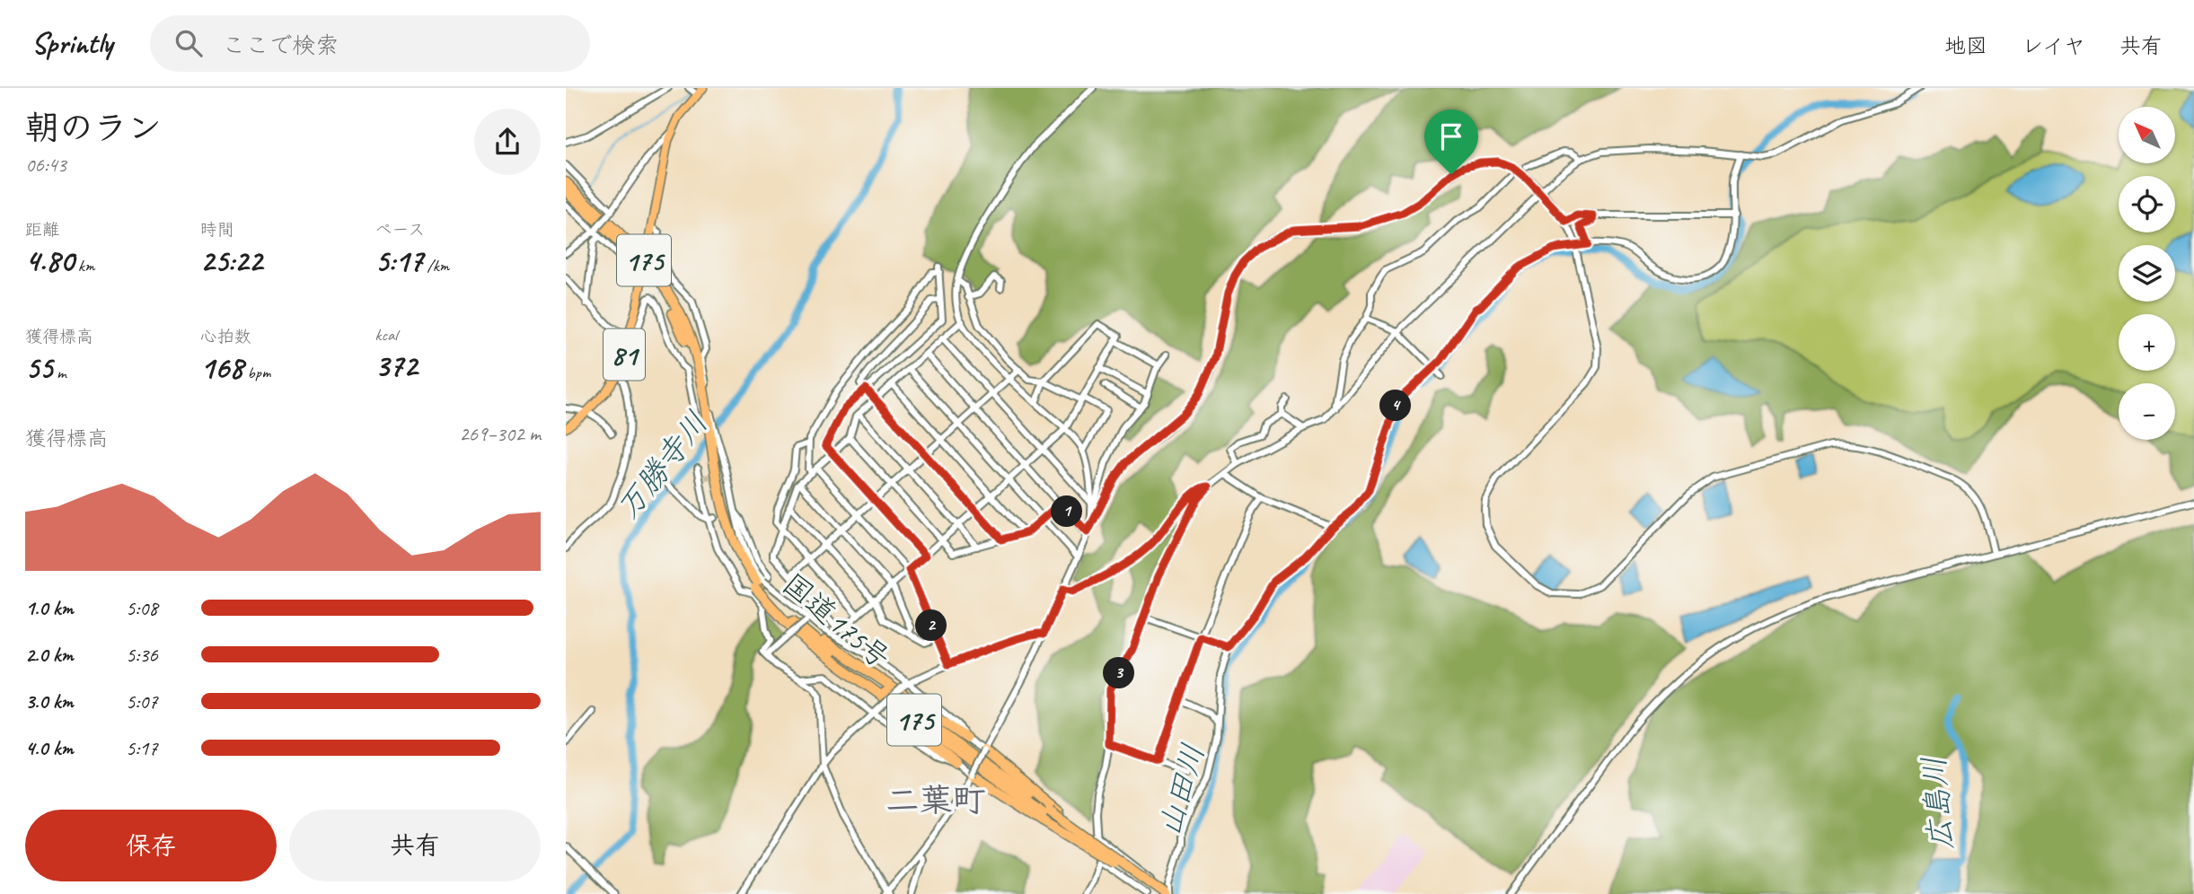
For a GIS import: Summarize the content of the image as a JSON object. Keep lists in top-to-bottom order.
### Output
{
  "streets": {
    "highway": ["175", "国道175号"],
    "main road": ["81"]
  },
  "crossings": [
    ["81", "国道175号"]
  ],
  "districts": ["二葉町"],
  "water": ["万勝寺川", "山田川", "広島川"],
  "north": "top left",
  "page": {
    "header": "Sprintly",
    "search": "ここで検索",
    "nav": ["地図", "レイヤ", "共有"],
    "heading": ["朝のラン", "06:43"],
    "map_buttons": ["+", "−"],
    "stats": [
      ["距離", "4.80 km"],
      ["時間", "25:22"],
      ["ペース", "5:17 /km"],
      ["獲得標高", "55 m"],
      ["心拍数", "168 bpm"],
      ["kcal", "372"]
    ],
    "pins": [
      "4",
      "1",
      "2",
      "3"
    ],
    "chart": ["獲得標高", "269–302 m"],
    "list": [
      {
        "name": "1.0 km",
        "note": "5:08"
      },
      {
        "name": "2.0 km",
        "note": "5:36"
      },
      {
        "name": "3.0 km",
        "note": "5:07"
      },
      {
        "name": "4.0 km",
        "note": "5:17"
      }
    ],
    "buttons": ["保存", "共有"]
  }
}
